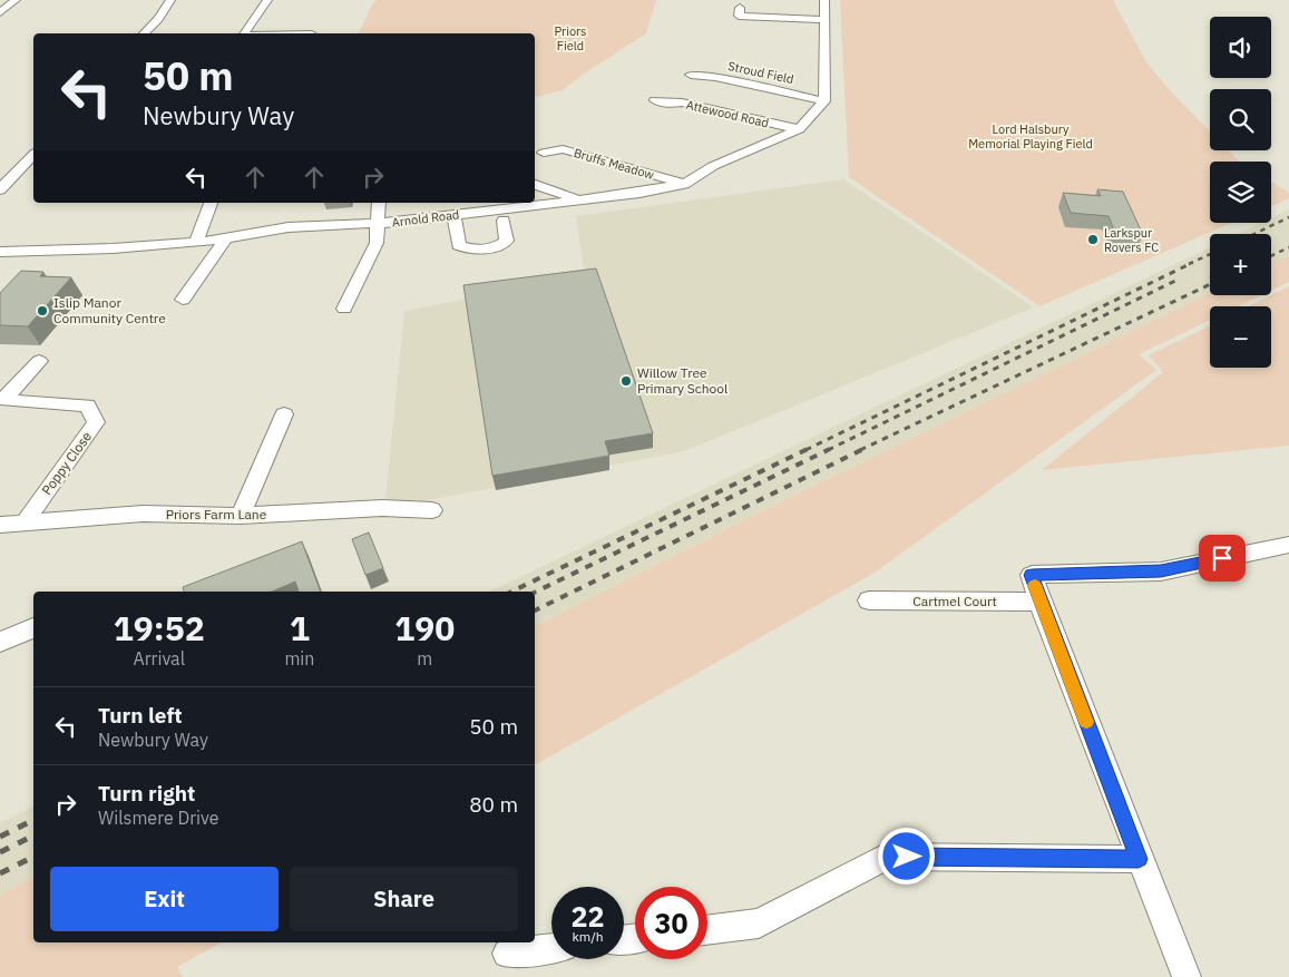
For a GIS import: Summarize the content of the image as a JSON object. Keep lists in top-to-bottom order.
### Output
{
  "streets": {
    "street": [
      "Stroud Field",
      "Attewood Road",
      "Bruffs Meadow",
      "Arnold Road",
      "Poppy Close",
      "Priors Farm Lane",
      "Cartmel Court"
    ]
  },
  "crossings": [
    ["Stroud Field", "Arnold Road"],
    ["Attewood Road", "Arnold Road"],
    ["Bruffs Meadow", "Arnold Road"],
    ["Poppy Close", "Priors Farm Lane"]
  ],
  "parks": ["Priors Field", "Lord Halsbury Memorial Playing Field"],
  "places": ["Larkspur Rovers FC", "Islip Manor Community Centre", "Willow Tree Primary School"],
  "page": {
    "map_buttons": ["+", "−"],
    "turn": ["50 m", "Newbury Way"],
    "eta": [
      "19:52",
      "Arrival",
      "1",
      "min",
      "190",
      "m"
    ],
    "list": [
      {
        "name": "Turn left",
        "note": "Newbury Way",
        "value": "50 m"
      },
      {
        "name": "Turn right",
        "note": "Wilsmere Drive",
        "value": "80 m"
      }
    ],
    "buttons": ["Exit", "Share"],
    "speed": "22 km/h",
    "limit": "30"
  }
}
